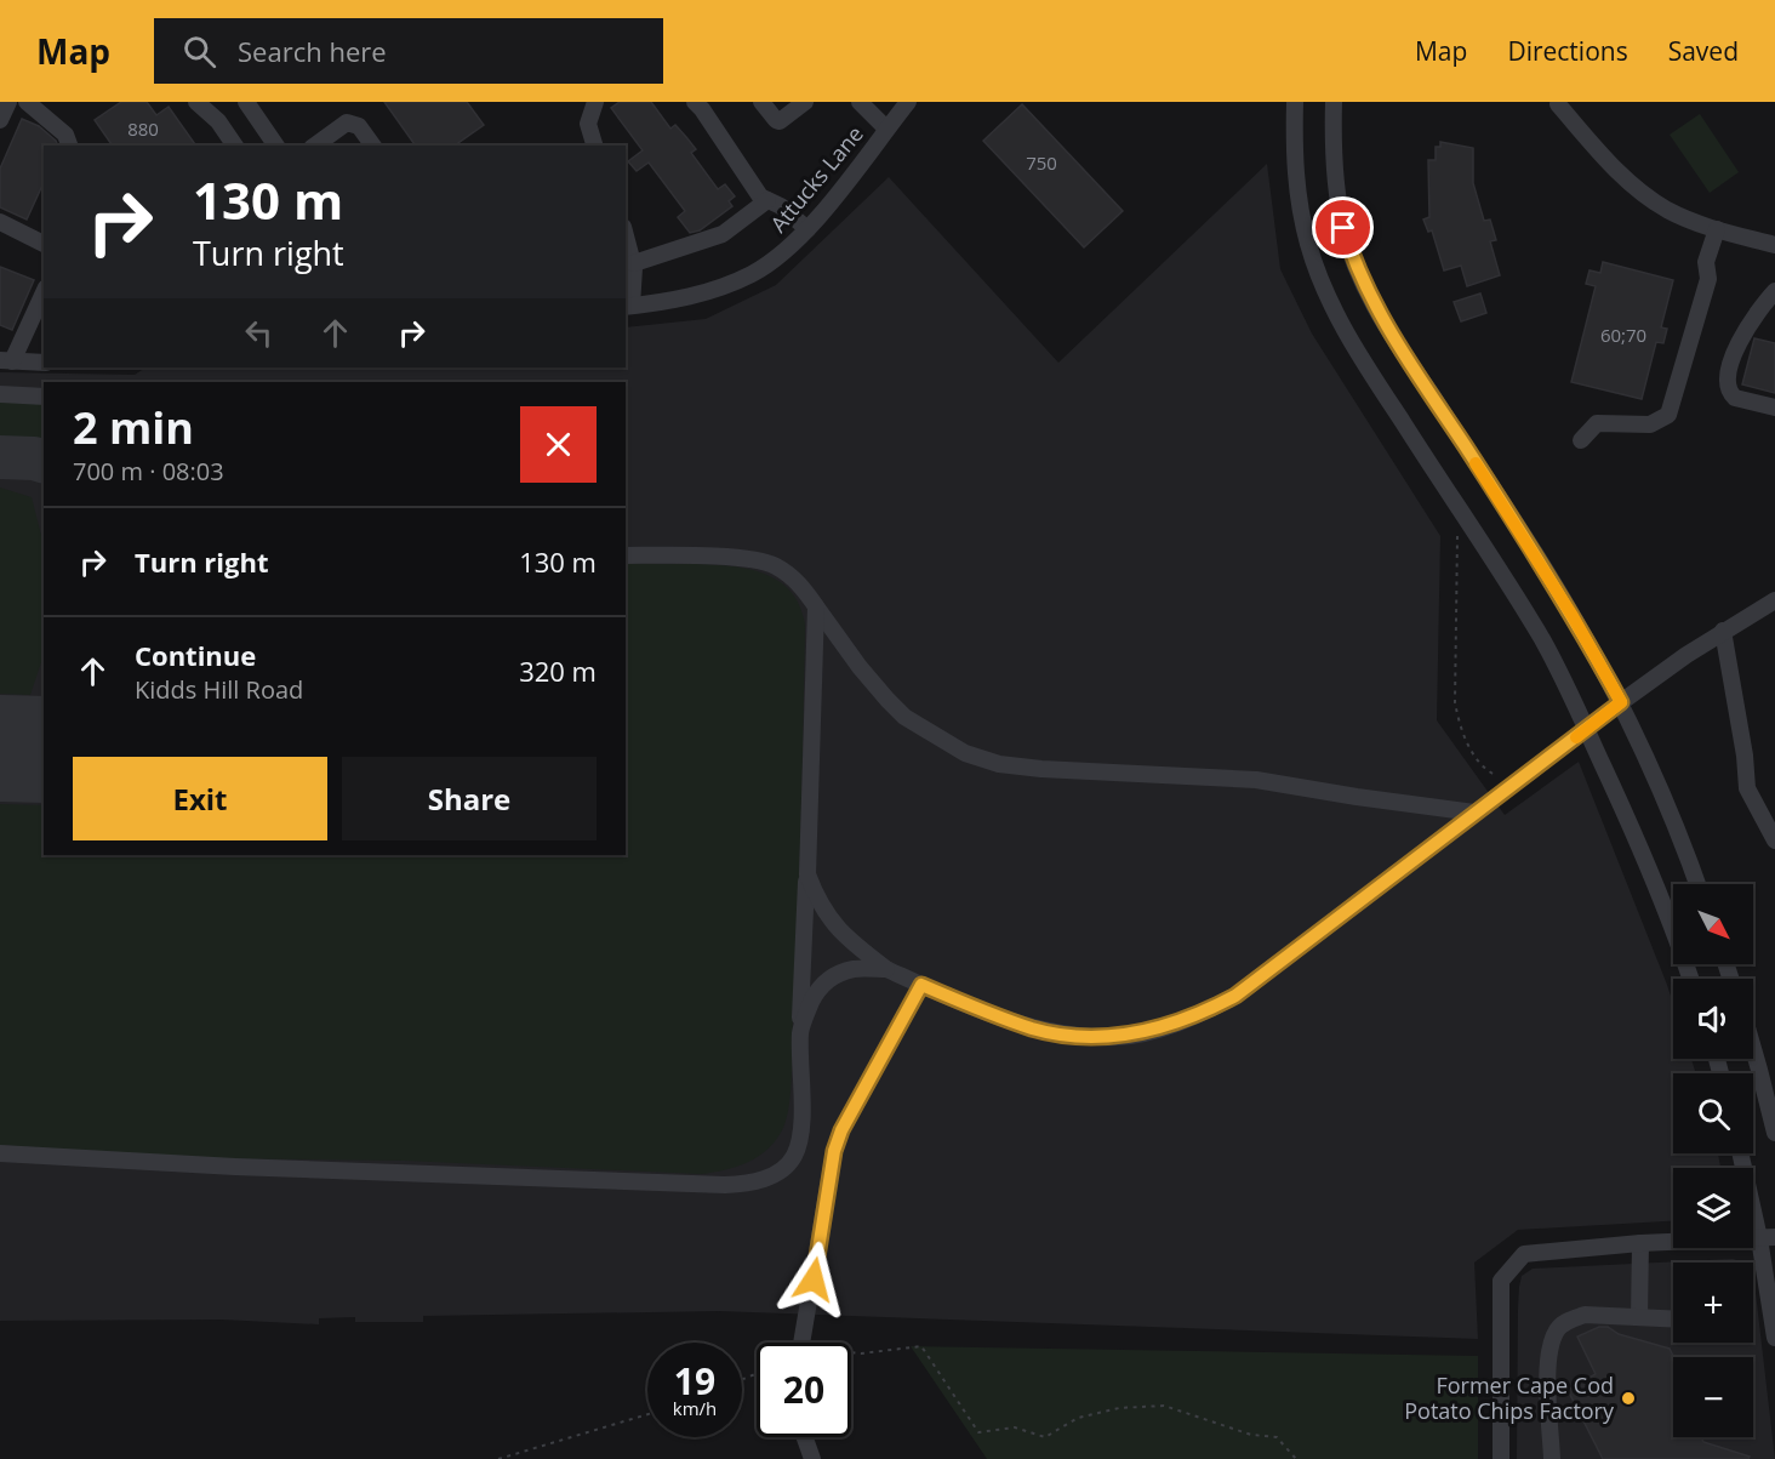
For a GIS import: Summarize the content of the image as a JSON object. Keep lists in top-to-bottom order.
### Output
{
  "streets": {
    "street": ["Attucks Lane"]
  },
  "places": ["Former Cape Cod Potato Chips Factory"],
  "house_numbers": ["880", "750", "60;70"],
  "north": "bottom right",
  "page": {
    "header": "Map",
    "search": "Search here",
    "nav": ["Map", "Directions", "Saved"],
    "turn": ["130 m", "Turn right"],
    "heading": ["2 min", "700 m · 08:03"],
    "list": [
      {
        "name": "Turn right",
        "value": "130 m"
      },
      {
        "name": "Continue",
        "note": "Kidds Hill Road",
        "value": "320 m"
      }
    ],
    "buttons": ["Exit", "Share"],
    "map_buttons": ["+", "−"],
    "speed": "19 km/h",
    "limit": "20"
  }
}
